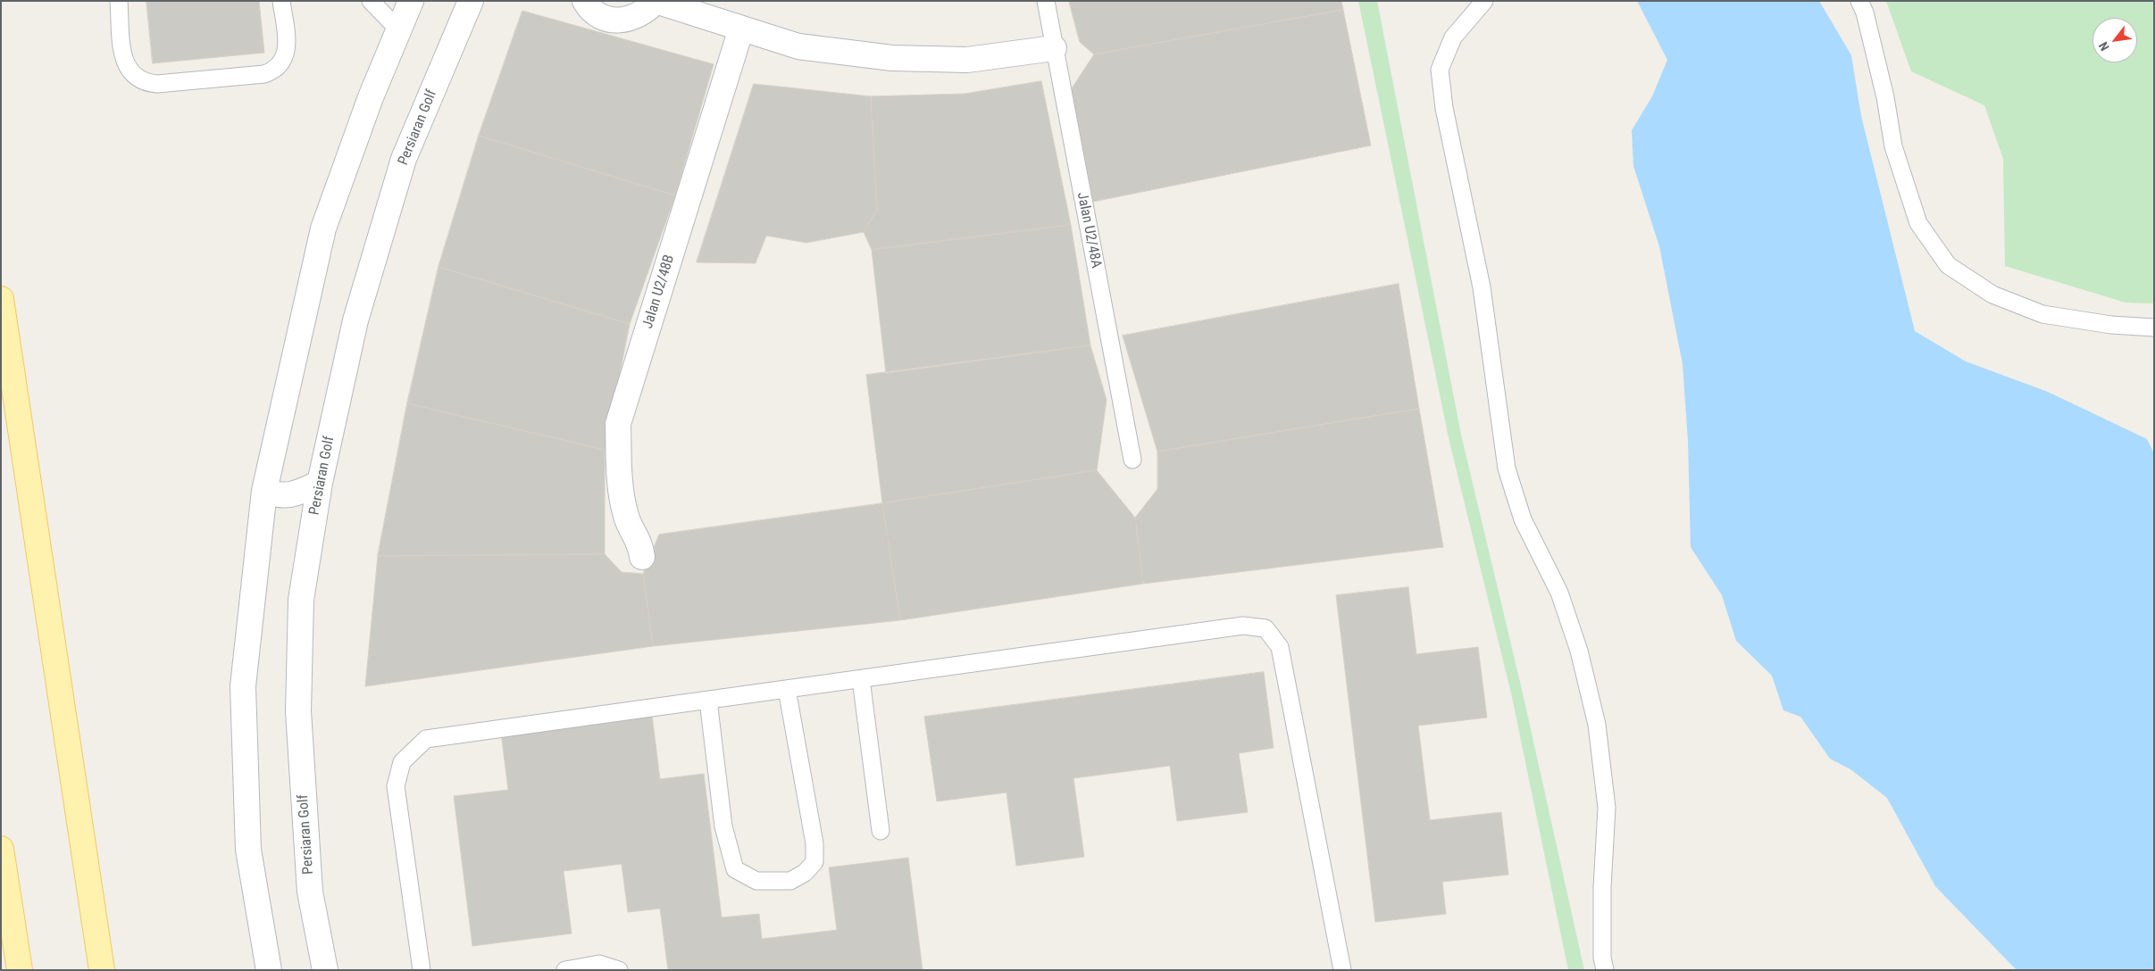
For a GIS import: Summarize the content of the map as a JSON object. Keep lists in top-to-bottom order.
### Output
{
  "streets": {
    "street": ["Persiaran Golf", "Jalan U2/48B"],
    "lane": ["Jalan U2/48A"]
  },
  "north": "bottom left"
}
